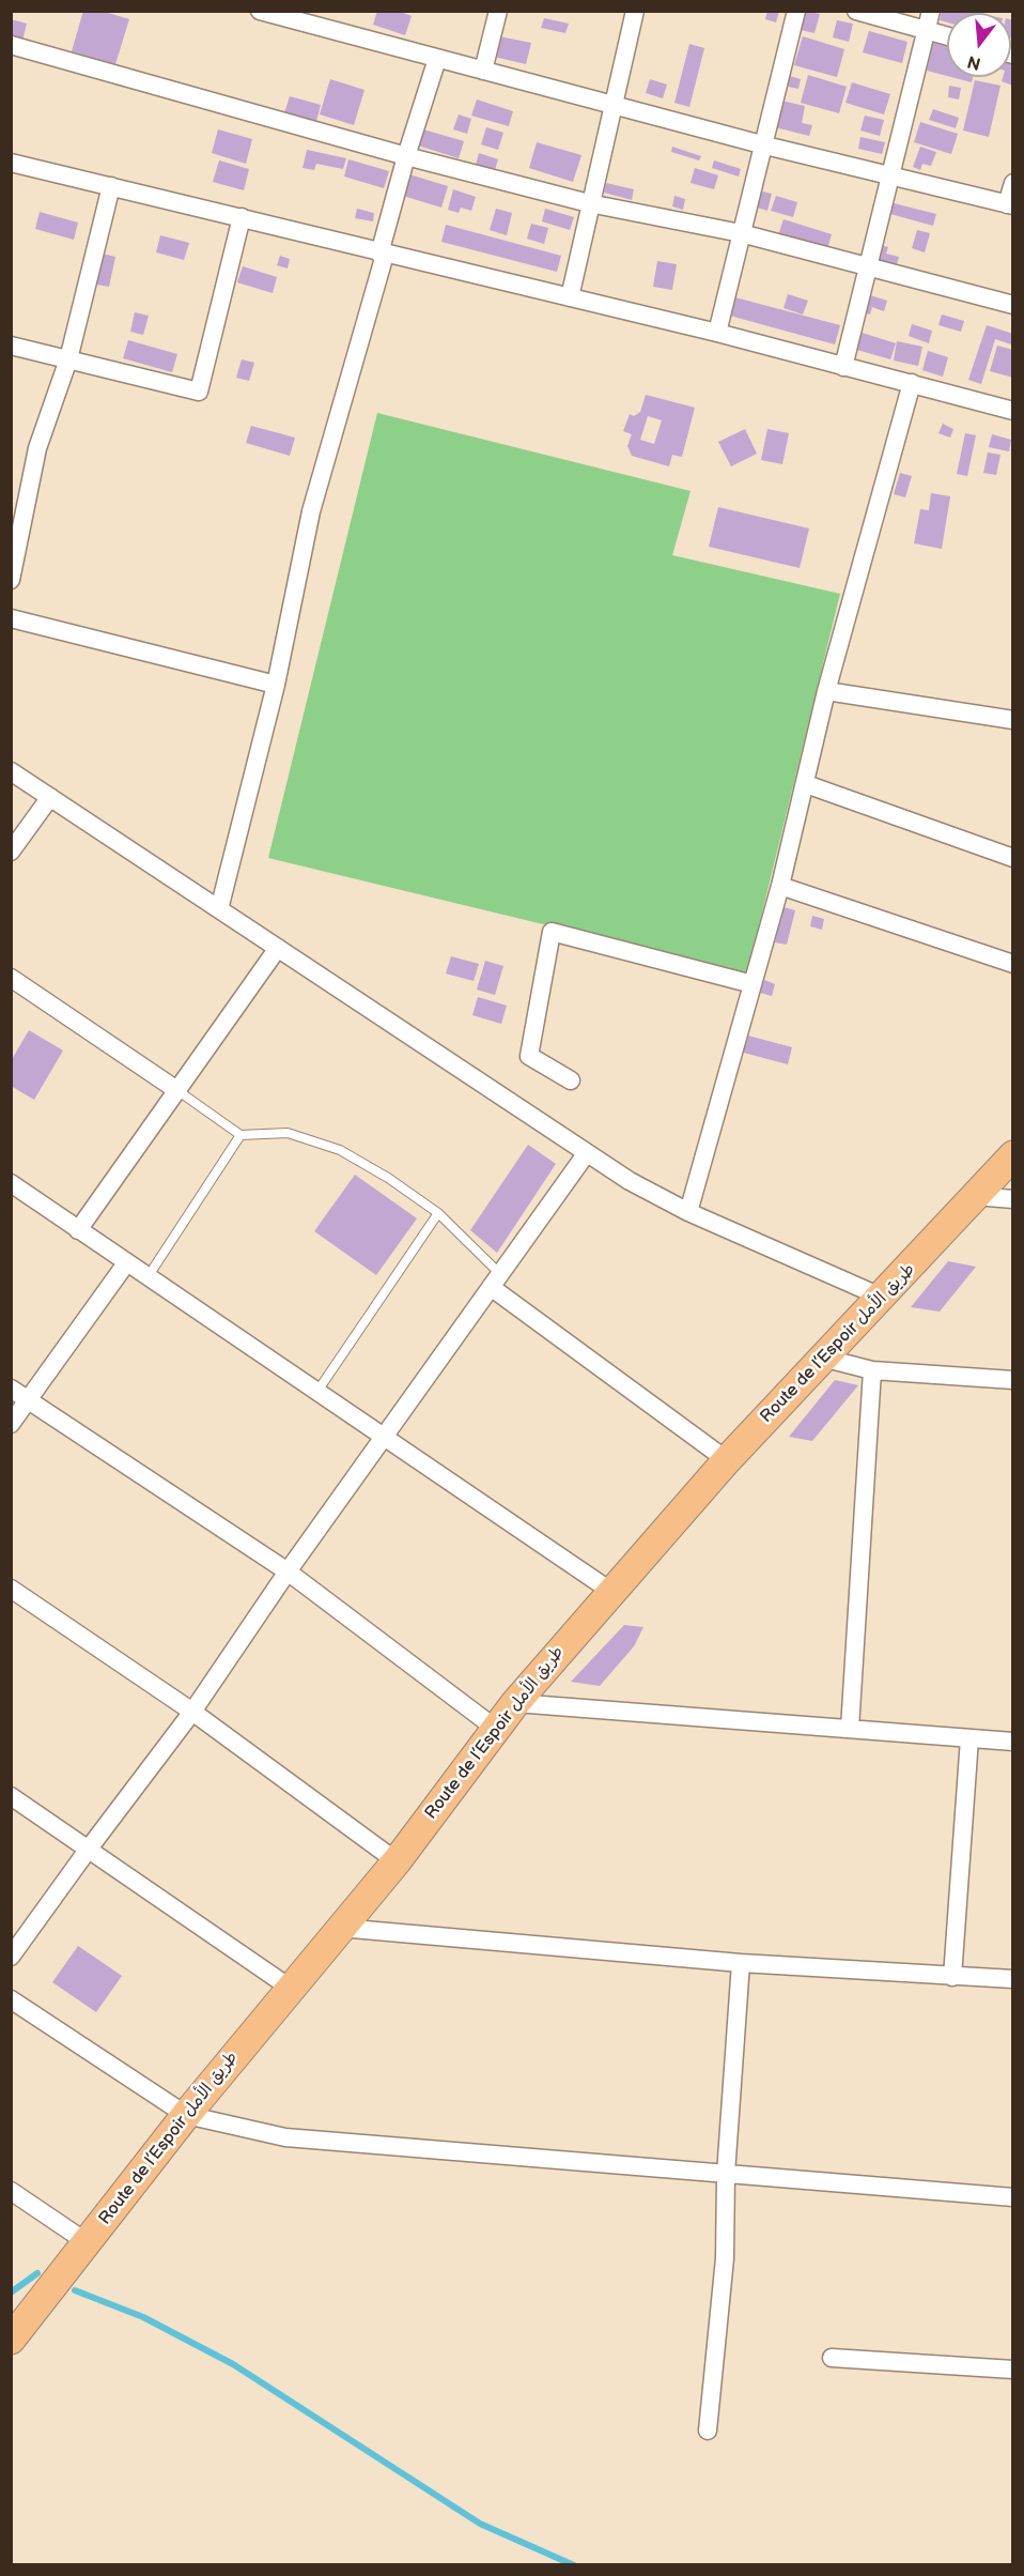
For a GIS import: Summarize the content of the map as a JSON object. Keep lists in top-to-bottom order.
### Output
{
  "streets": {
    "highway": ["Route de l’Espoir طريق الأمل"]
  },
  "north": "bottom"
}
